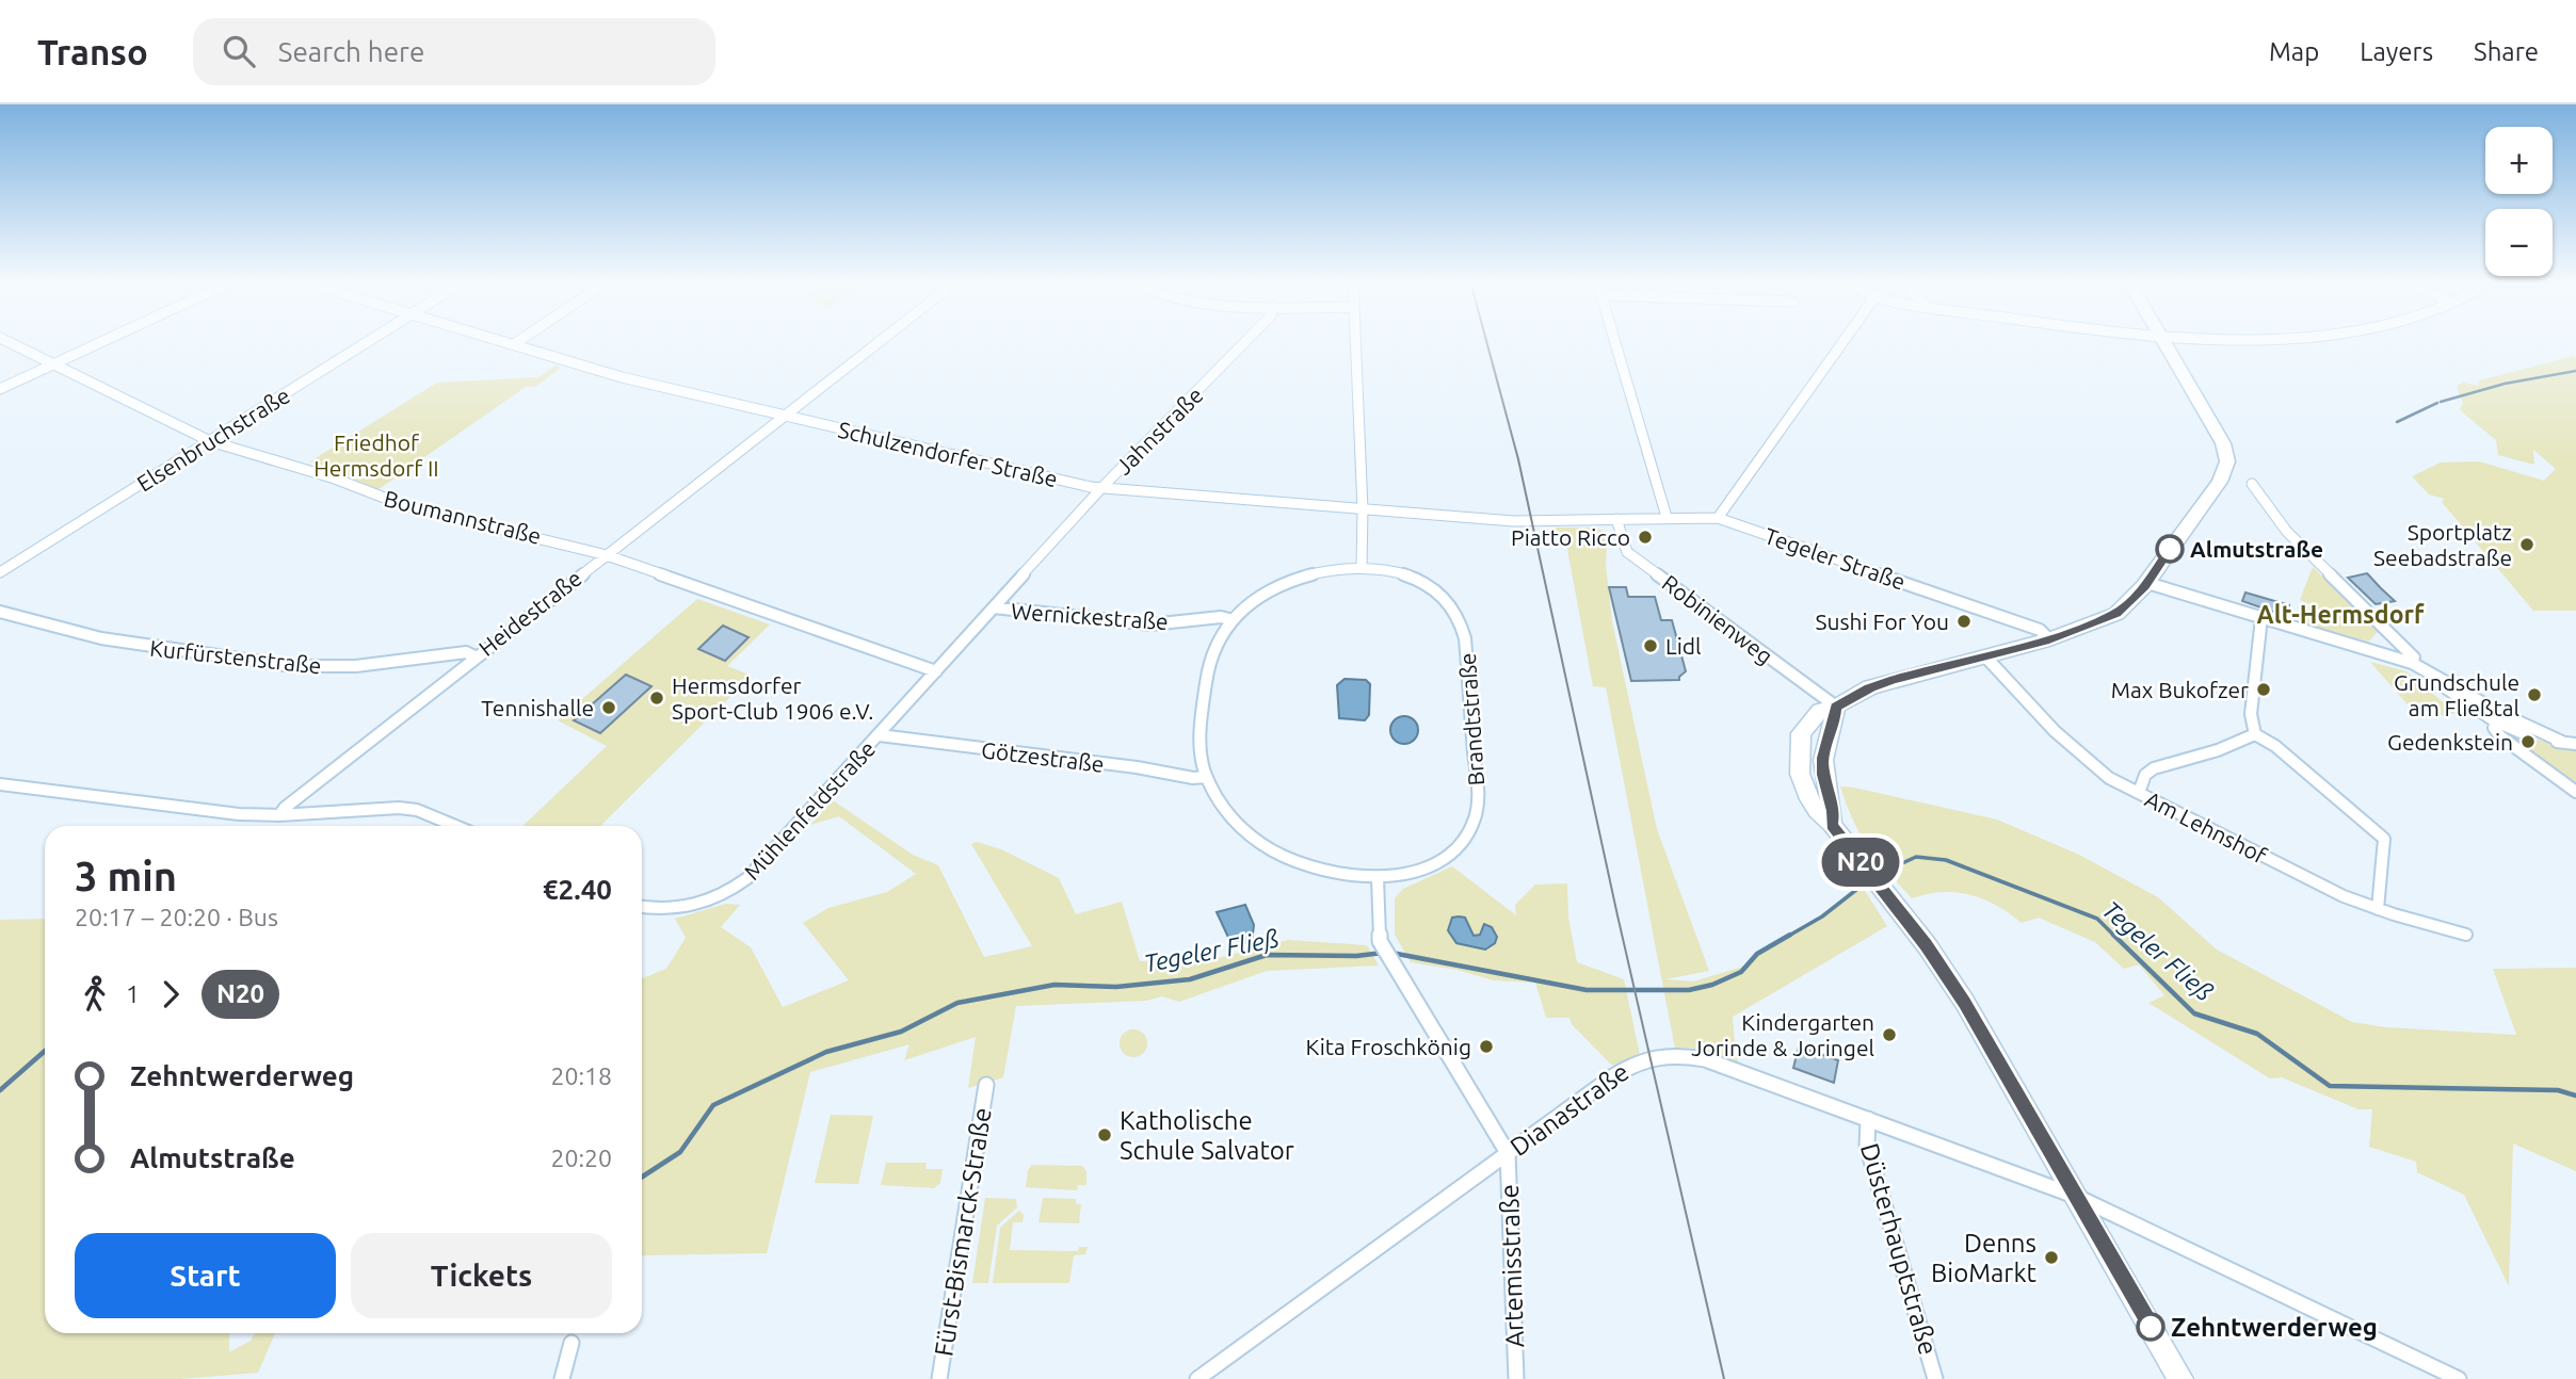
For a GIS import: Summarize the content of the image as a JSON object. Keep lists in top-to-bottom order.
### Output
{
  "streets": {
    "street": [
      "Jahnstraße",
      "Elsenbruchstraße",
      "Schulzendorfer Straße",
      "Boumannstraße",
      "Tegeler Straße",
      "Heidestraße",
      "Wernickestraße",
      "Robinienweg",
      "Kurfürstenstraße",
      "Brandtstraße",
      "Götzestraße",
      "Mühlenfeldstraße",
      "Am Lehnshof",
      "Dianastraße",
      "Fürst-Bismarck-Straße",
      "Düsterhauptstraße",
      "Artemisstraße"
    ]
  },
  "crossings": [
    ["Jahnstraße", "Schulzendorfer Straße"],
    ["Jahnstraße", "Mühlenfeldstraße"],
    ["Elsenbruchstraße", "Boumannstraße"],
    ["Schulzendorfer Straße", "Tegeler Straße"],
    ["Schulzendorfer Straße", "Heidestraße"],
    ["Schulzendorfer Straße", "Robinienweg"],
    ["Schulzendorfer Straße", "Mühlenfeldstraße"],
    ["Boumannstraße", "Heidestraße"],
    ["Boumannstraße", "Mühlenfeldstraße"],
    ["Tegeler Straße", "Robinienweg"],
    ["Heidestraße", "Kurfürstenstraße"],
    ["Wernickestraße", "Brandtstraße"],
    ["Wernickestraße", "Mühlenfeldstraße"],
    ["Brandtstraße", "Götzestraße"],
    ["Brandtstraße", "Artemisstraße"],
    ["Götzestraße", "Mühlenfeldstraße"],
    ["Dianastraße", "Düsterhauptstraße"],
    ["Dianastraße", "Artemisstraße"]
  ],
  "districts": ["Alt-Hermsdorf"],
  "water": ["Tegeler Fließ"],
  "parks": ["Friedhof Hermsdorf II"],
  "places": [
    "Piatto Ricco",
    "Sportplatz Seebadstraße",
    "Almutstraße",
    "Sushi For You",
    "Lidl",
    "Max Bukofzer",
    "Grundschule am Fließtal",
    "Hermsdorfer Sport-Club 1906 e.V.",
    "Tennishalle",
    "Gedenkstein",
    "Kindergarten Jorinde & Joringel",
    "Kita Froschkönig",
    "Katholische Schule Salvator",
    "Denns BioMarkt",
    "Zehntwerderweg"
  ],
  "lines": ["bus line N20"],
  "page": {
    "header": "Transo",
    "search": "Search here",
    "nav": ["Map", "Layers", "Share"],
    "on_map": "N20",
    "map_buttons": ["+", "−"],
    "heading": ["3 min", "20:17 – 20:20 · Bus", "€2.40"],
    "legs": ["1", "N20"],
    "list": [
      {
        "name": "Zehntwerderweg",
        "value": "20:18"
      },
      {
        "name": "Almutstraße",
        "value": "20:20"
      }
    ],
    "buttons": ["Start", "Tickets"]
  }
}
